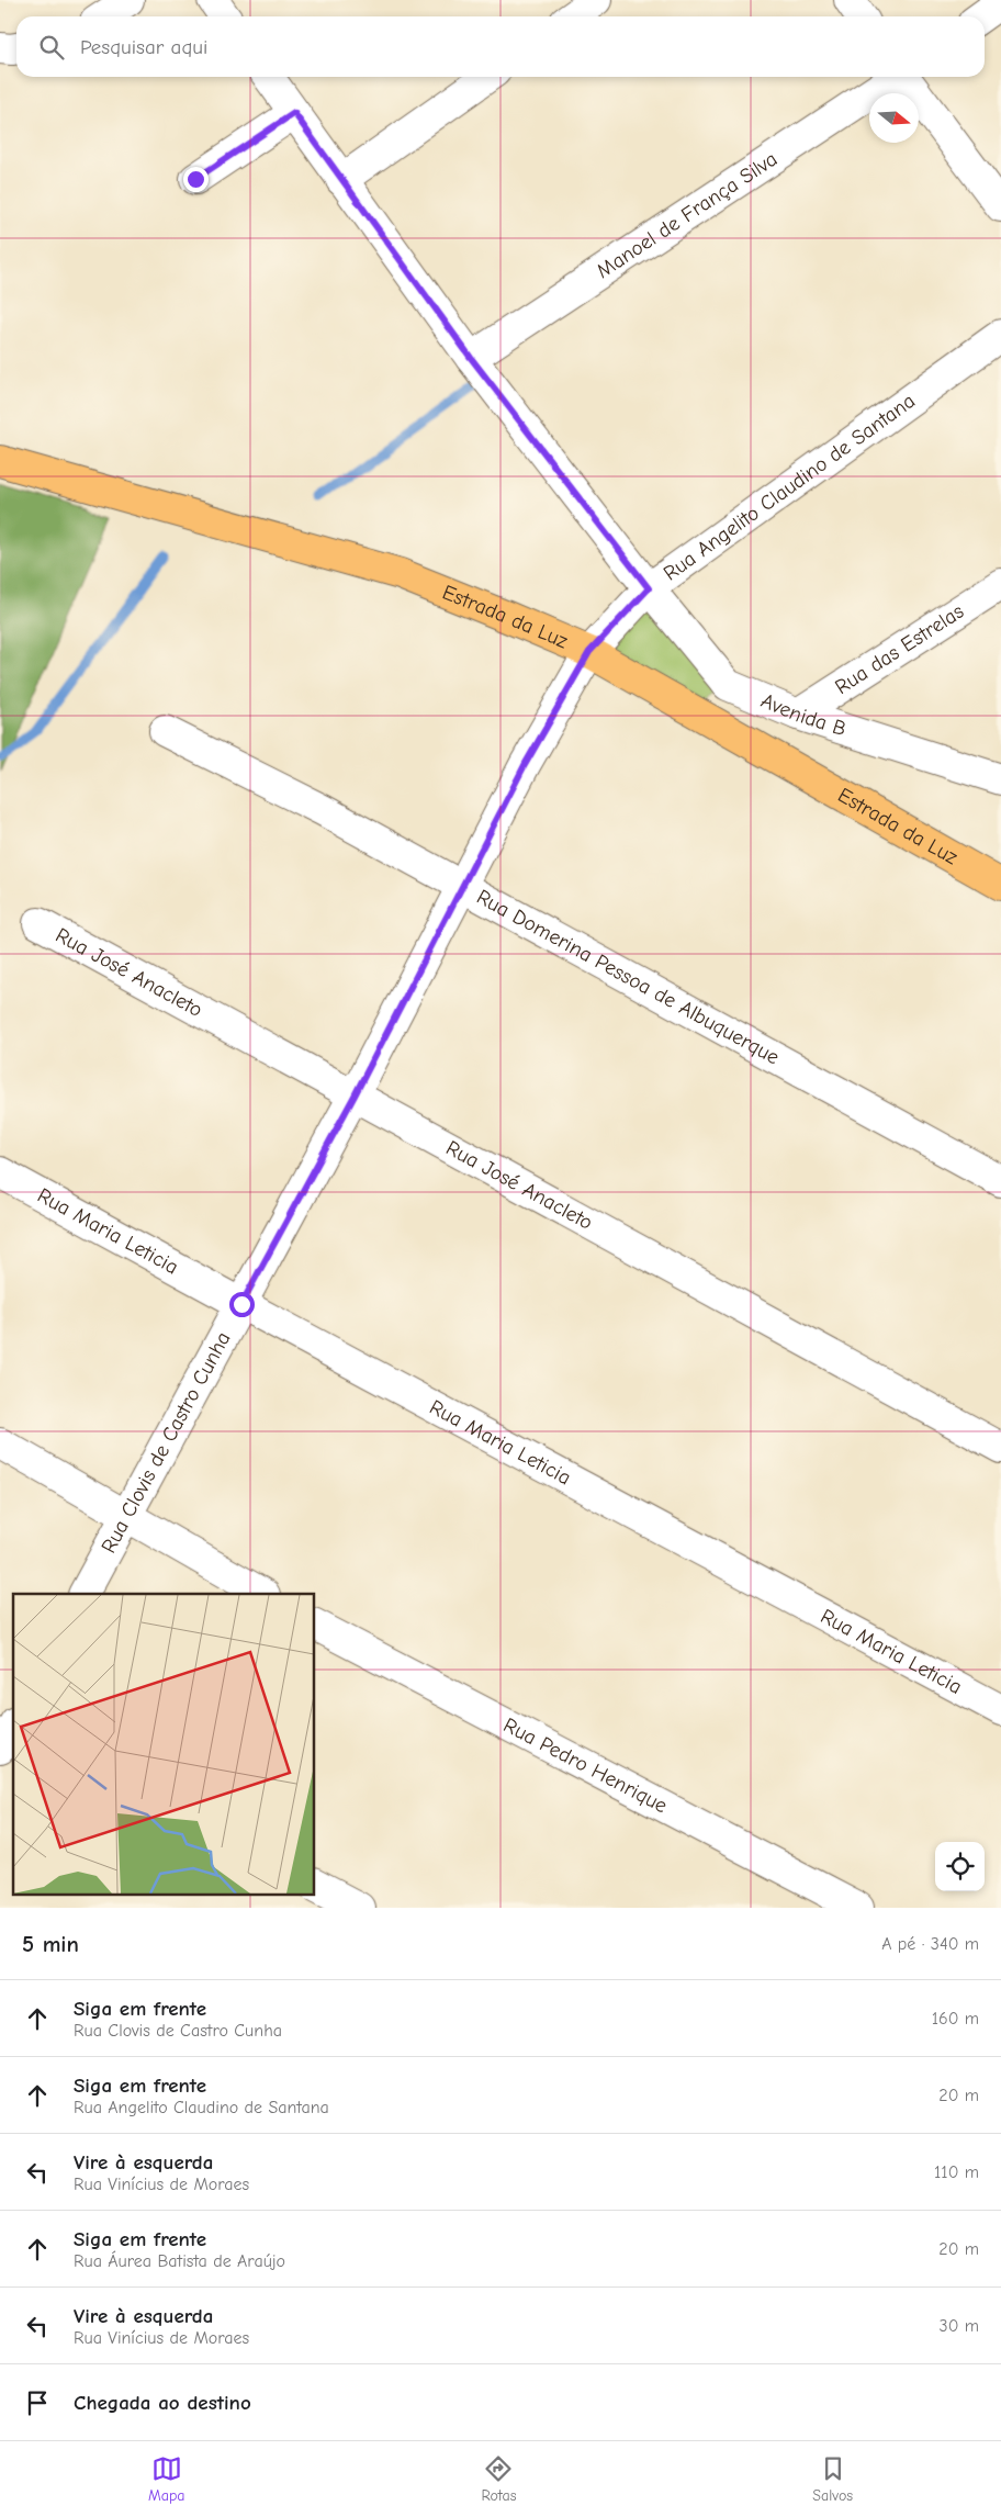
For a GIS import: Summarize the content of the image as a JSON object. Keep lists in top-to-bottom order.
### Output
{
  "streets": {
    "main road": ["Estrada da Luz"],
    "street": [
      "Manoel de França Silva",
      "Rua Angelito Claudino de Santana",
      "Rua das Estrelas",
      "Avenida B",
      "Rua José Anacleto",
      "Rua Domerina Pessoa de Albuquerque",
      "Rua Maria Leticia",
      "Rua Clovis de Castro Cunha",
      "Rua Pedro Henrique"
    ]
  },
  "crossings": [
    ["Manoel de França Silva", "Avenida B"],
    ["Rua Angelito Claudino de Santana", "Estrada da Luz"],
    ["Rua Angelito Claudino de Santana", "Avenida B"],
    ["Rua Angelito Claudino de Santana", "Rua Clovis de Castro Cunha"],
    ["Estrada da Luz", "Rua Clovis de Castro Cunha"],
    ["Rua das Estrelas", "Avenida B"],
    ["Rua José Anacleto", "Rua Clovis de Castro Cunha"],
    ["Rua Domerina Pessoa de Albuquerque", "Rua Clovis de Castro Cunha"],
    ["Rua Maria Leticia", "Rua Clovis de Castro Cunha"]
  ],
  "north": "right",
  "page": {
    "search": "Pesquisar aqui",
    "heading": ["5 min", "A pé · 340 m"],
    "list": [
      ["Siga em frente", "Rua Clovis de Castro Cunha", "160 m"],
      ["Siga em frente", "Rua Angelito Claudino de Santana", "20 m"],
      ["Vire à esquerda", "Rua Vinícius de Moraes", "110 m"],
      ["Siga em frente", "Rua Áurea Batista de Araújo", "20 m"],
      ["Vire à esquerda", "Rua Vinícius de Moraes", "30 m"],
      "Chegada ao destino"
    ],
    "nav": ["Mapa", "Rotas", "Salvos"]
  }
}
